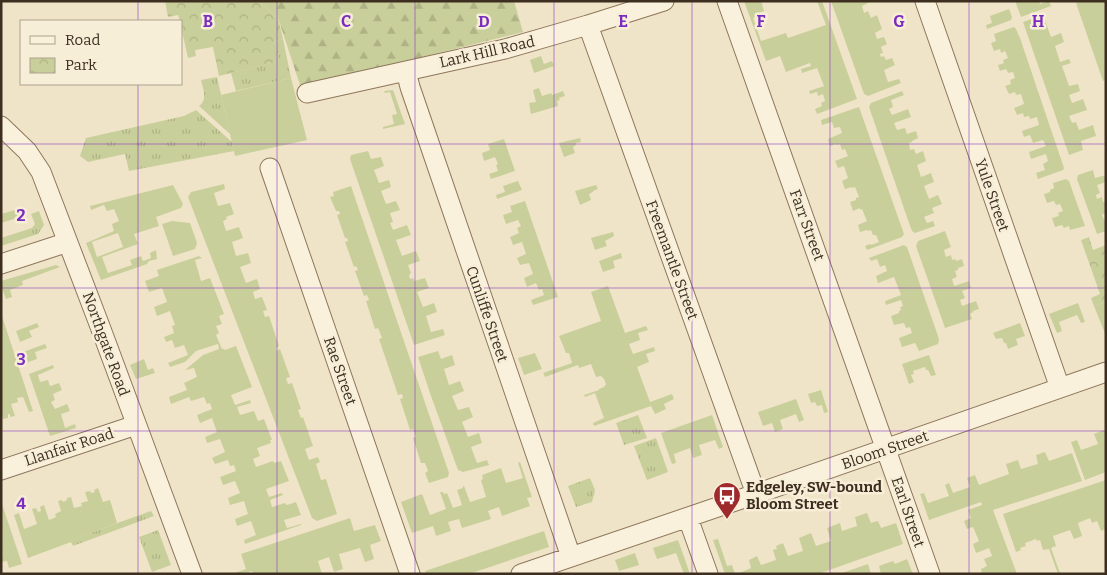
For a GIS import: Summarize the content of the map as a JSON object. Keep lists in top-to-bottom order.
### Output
{
  "streets": {
    "street": [
      "Lark Hill Road",
      "Yule Street",
      "Farr Street",
      "Freemantle Street",
      "Cunliffe Street",
      "Northgate Road",
      "Rae Street",
      "Llanfair Road",
      "Bloom Street",
      "Earl Street"
    ]
  },
  "crossings": [
    ["Lark Hill Road", "Freemantle Street"],
    ["Lark Hill Road", "Cunliffe Street"],
    ["Yule Street", "Bloom Street"],
    ["Farr Street", "Bloom Street"],
    ["Farr Street", "Earl Street"],
    ["Freemantle Street", "Bloom Street"],
    ["Cunliffe Street", "Bloom Street"],
    ["Northgate Road", "Llanfair Road"],
    ["Bloom Street", "Earl Street"]
  ],
  "places": {
    "bus stop": ["Edgeley, SW-bound Bloom Street"]
  },
  "legend": ["Road", "Park"],
  "grid": {
    "columns": [
      "B",
      "C",
      "D",
      "E",
      "F",
      "G",
      "H"
    ],
    "rows": ["2", "3", "4"]
  }
}
